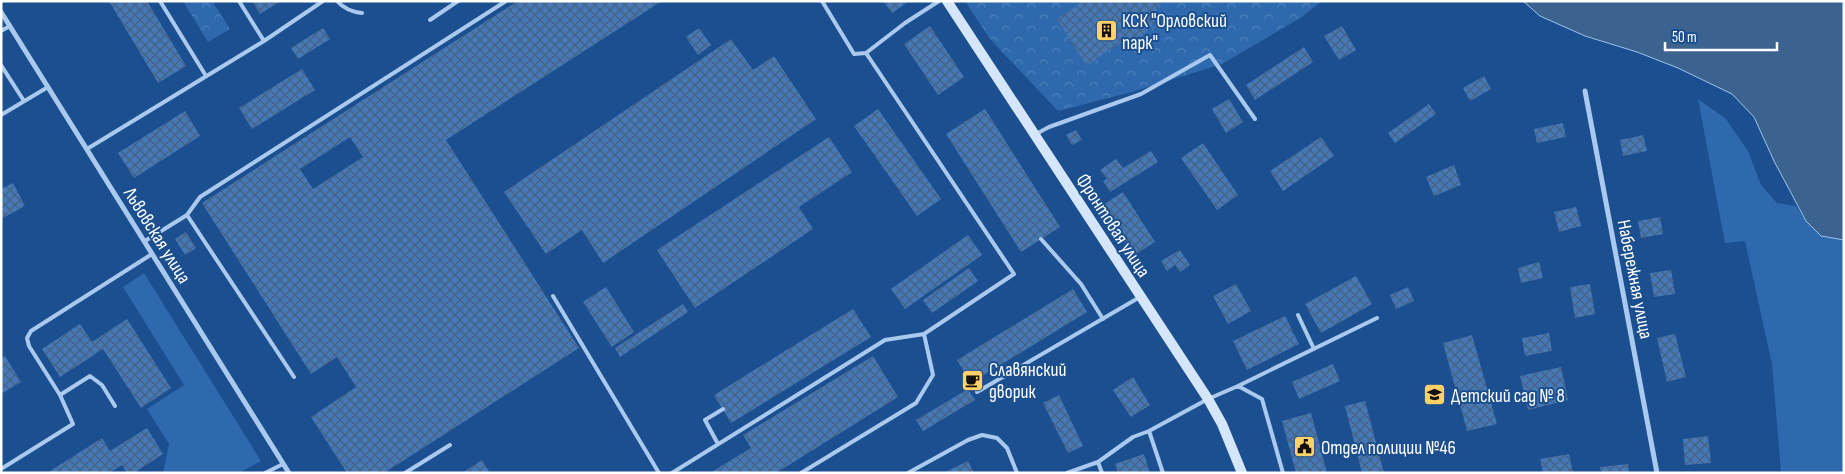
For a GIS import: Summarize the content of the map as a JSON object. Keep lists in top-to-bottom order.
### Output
{
  "streets": {
    "main road": ["Фронтовая улица"],
    "street": ["Львовская улица", "Набережная улица"]
  },
  "places": {
    "building": ["КСК \"Орловский парк\""],
    "cafe": ["Славянский дворик"],
    "school or university": ["Детский сад № 8"],
    "public building": ["Отдел полиции №46"]
  },
  "scale_bar": "50 m"
}
